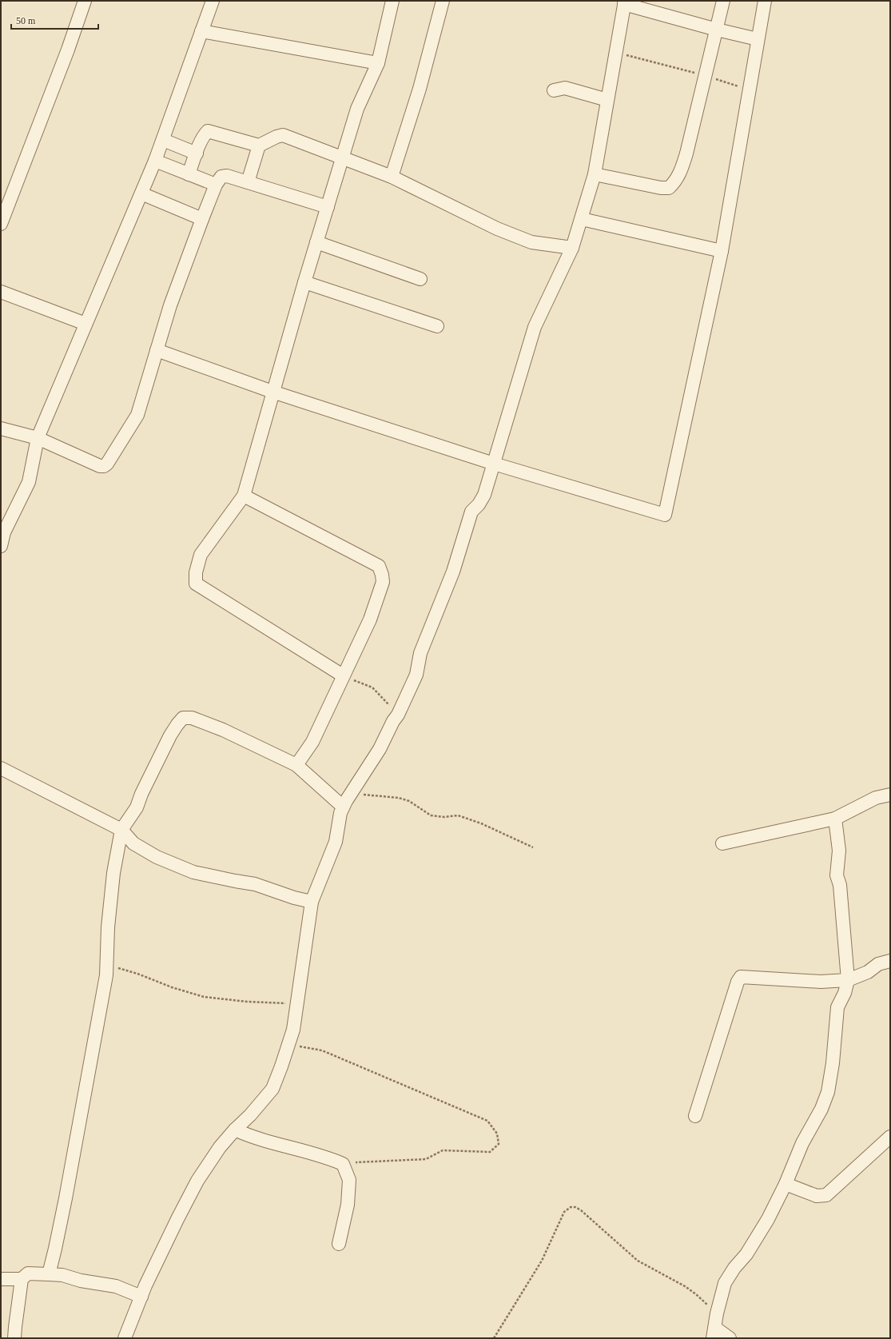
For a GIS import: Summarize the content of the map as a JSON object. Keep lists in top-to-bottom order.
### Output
{
  "scale_bar": "50 m"
}
